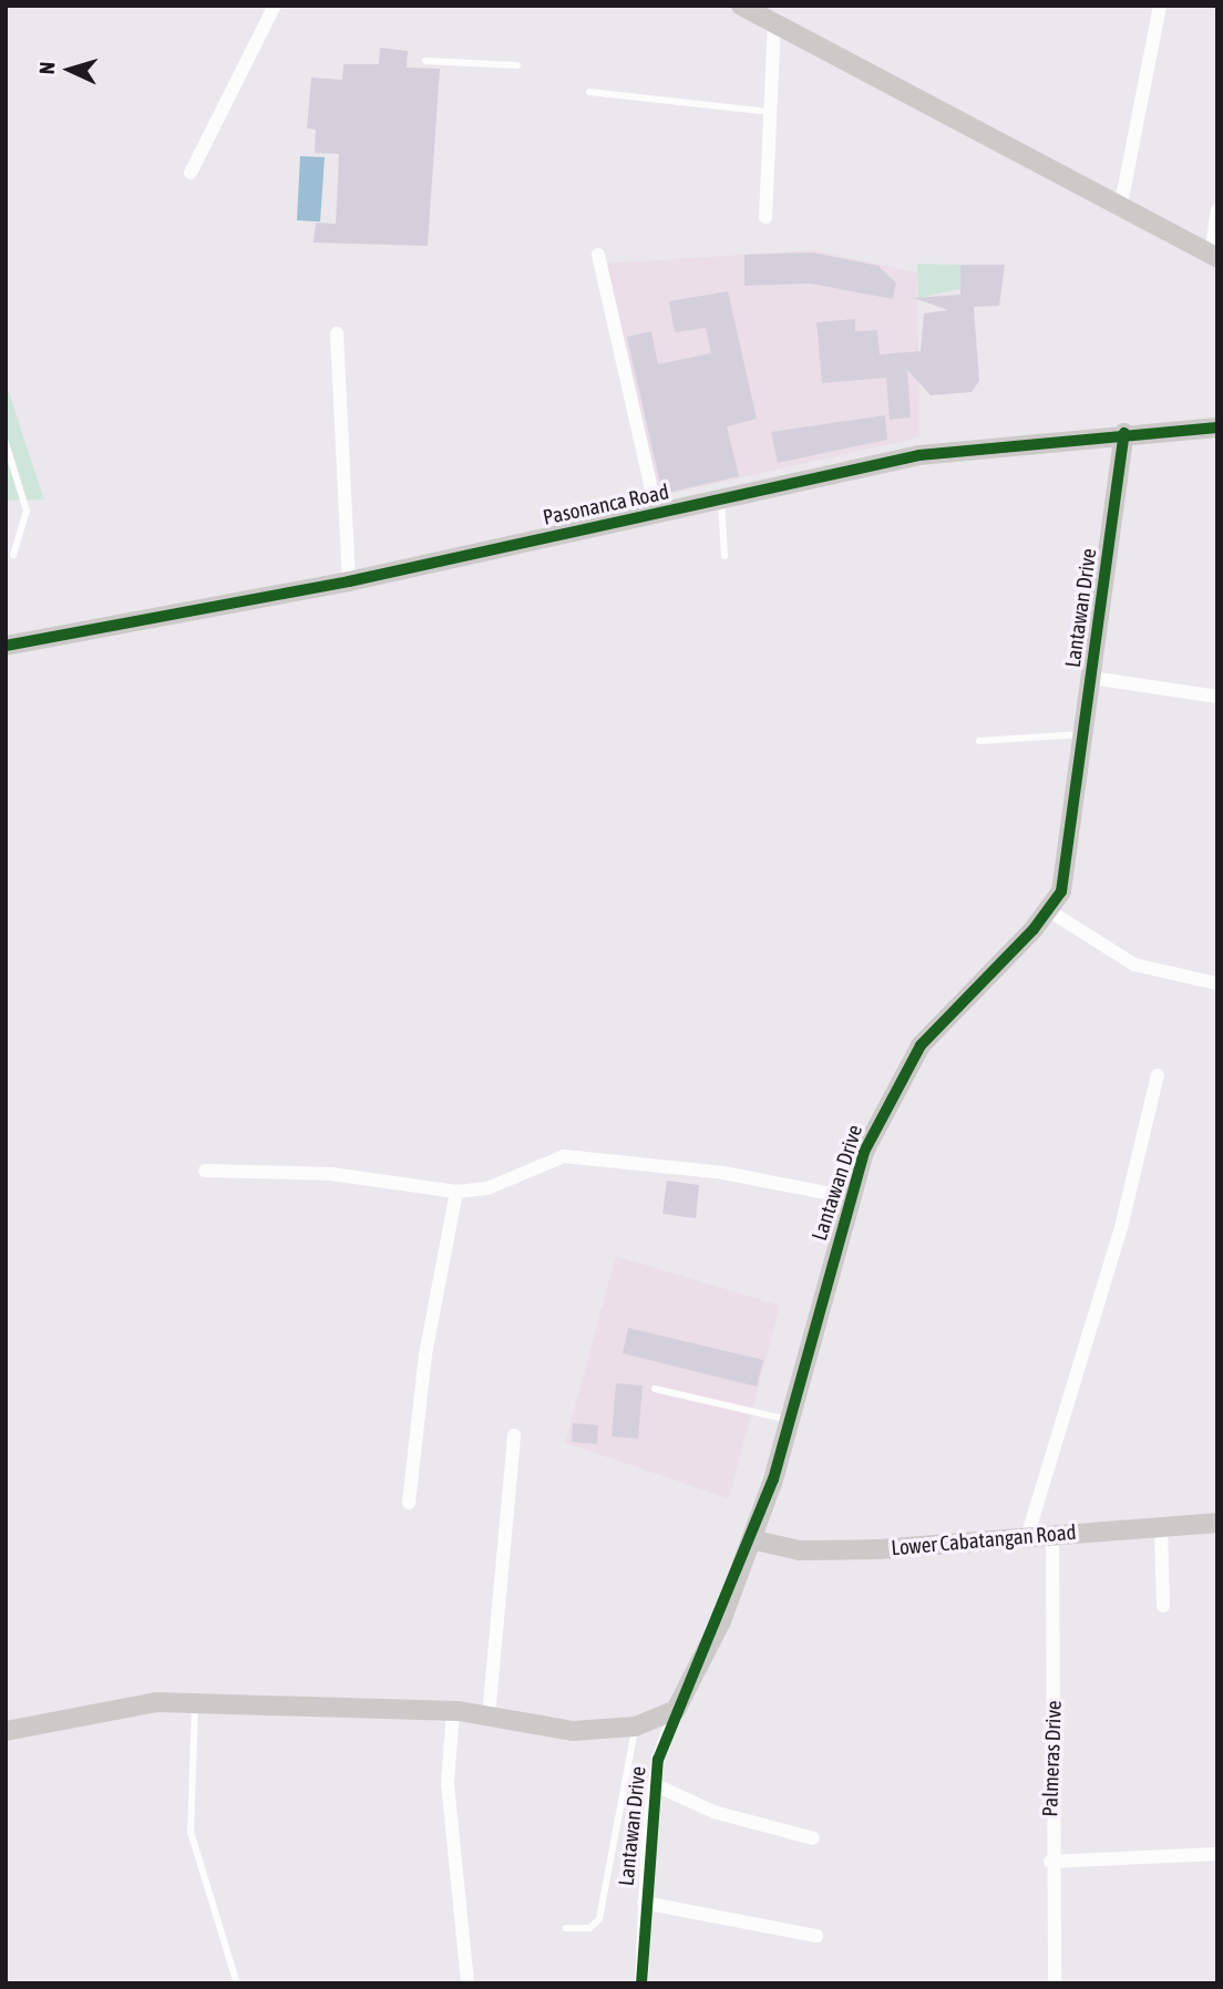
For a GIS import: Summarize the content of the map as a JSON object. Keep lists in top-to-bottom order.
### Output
{
  "streets": {
    "street": [
      "Pasonanca Road",
      "Lantawan Drive",
      "Lower Cabatangan Road",
      "Palmeras Drive"
    ]
  },
  "crossings": [
    ["Pasonanca Road", "Lantawan Drive"],
    ["Lantawan Drive", "Lower Cabatangan Road"],
    ["Lower Cabatangan Road", "Palmeras Drive"]
  ],
  "north": "left"
}
